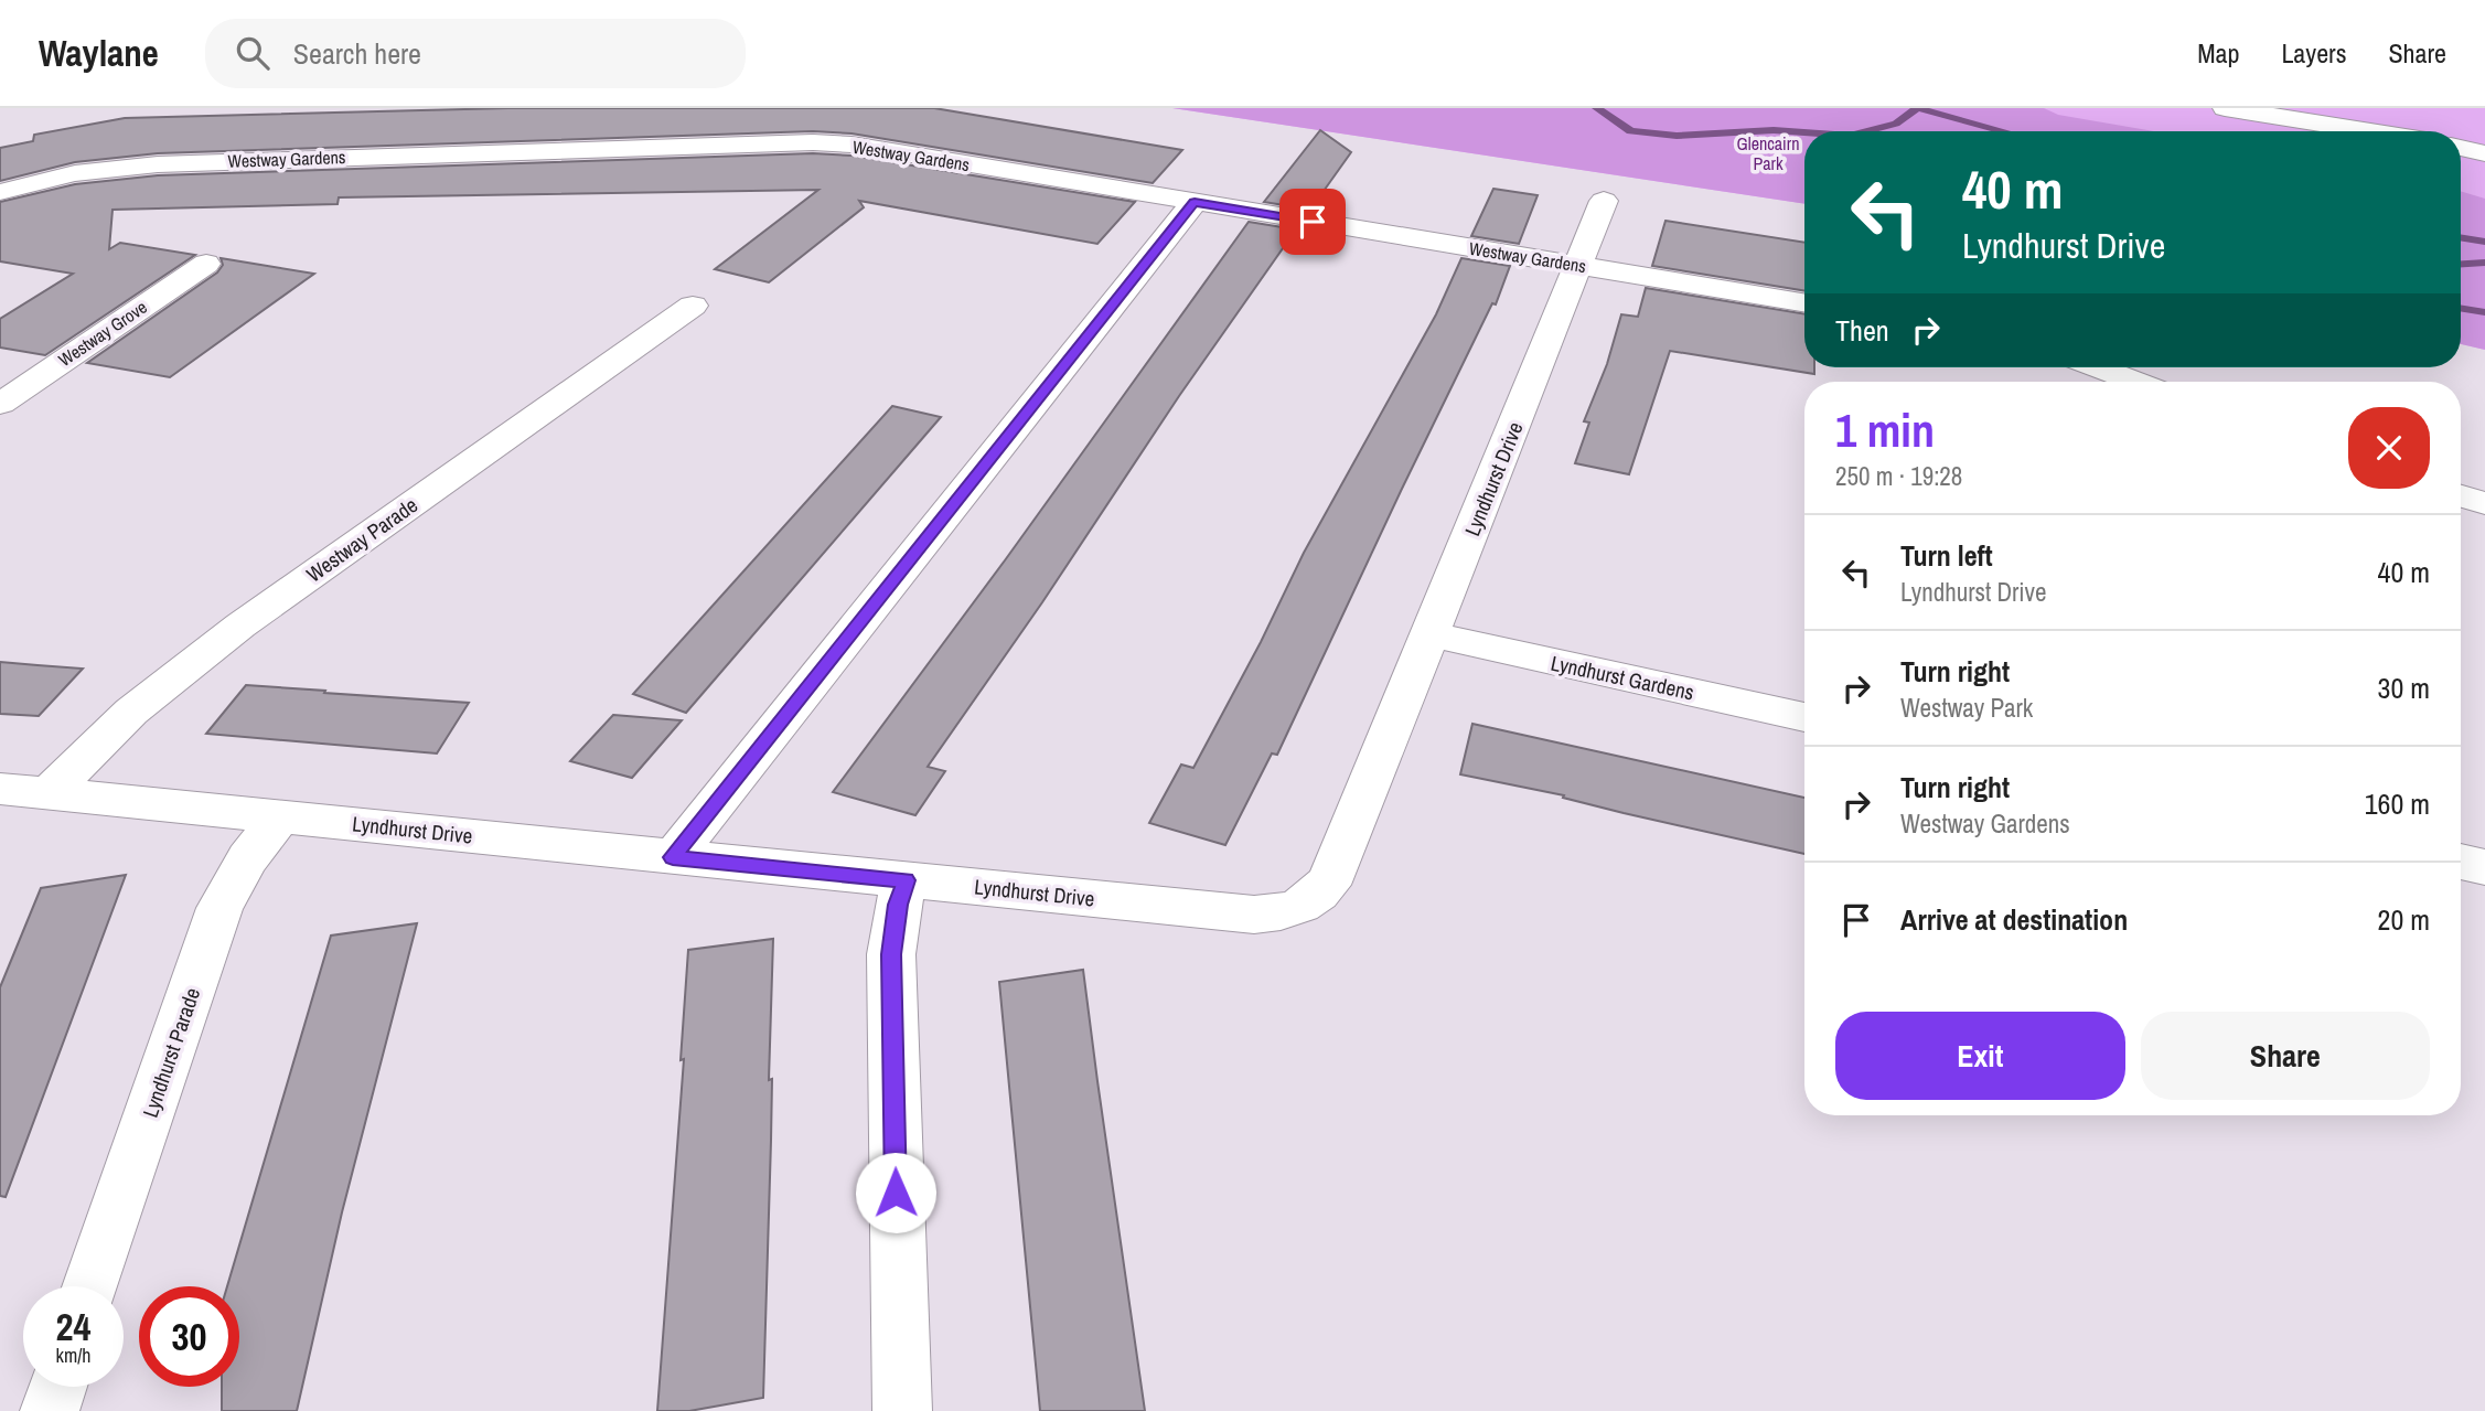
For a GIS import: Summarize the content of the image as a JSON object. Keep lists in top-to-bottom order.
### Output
{
  "streets": {
    "street": [
      "Westway Gardens",
      "Westway Grove",
      "Lyndhurst Drive",
      "Westway Parade",
      "Lyndhurst Gardens",
      "Lyndhurst Parade"
    ]
  },
  "crossings": [
    ["Westway Gardens", "Lyndhurst Drive"],
    ["Lyndhurst Drive", "Westway Parade"],
    ["Lyndhurst Drive", "Lyndhurst Gardens"],
    ["Lyndhurst Drive", "Lyndhurst Parade"]
  ],
  "parks": ["Glencairn Park"],
  "page": {
    "header": "Waylane",
    "search": "Search here",
    "nav": ["Map", "Layers", "Share"],
    "turn": ["40 m", "Lyndhurst Drive"],
    "then": "Then",
    "heading": ["1 min", "250 m · 19:28"],
    "list": [
      {
        "name": "Turn left",
        "note": "Lyndhurst Drive",
        "value": "40 m"
      },
      {
        "name": "Turn right",
        "note": "Westway Park",
        "value": "30 m"
      },
      {
        "name": "Turn right",
        "note": "Westway Gardens",
        "value": "160 m"
      },
      {
        "name": "Arrive at destination",
        "value": "20 m"
      }
    ],
    "buttons": ["Exit", "Share"],
    "speed": "24 km/h",
    "limit": "30"
  }
}
